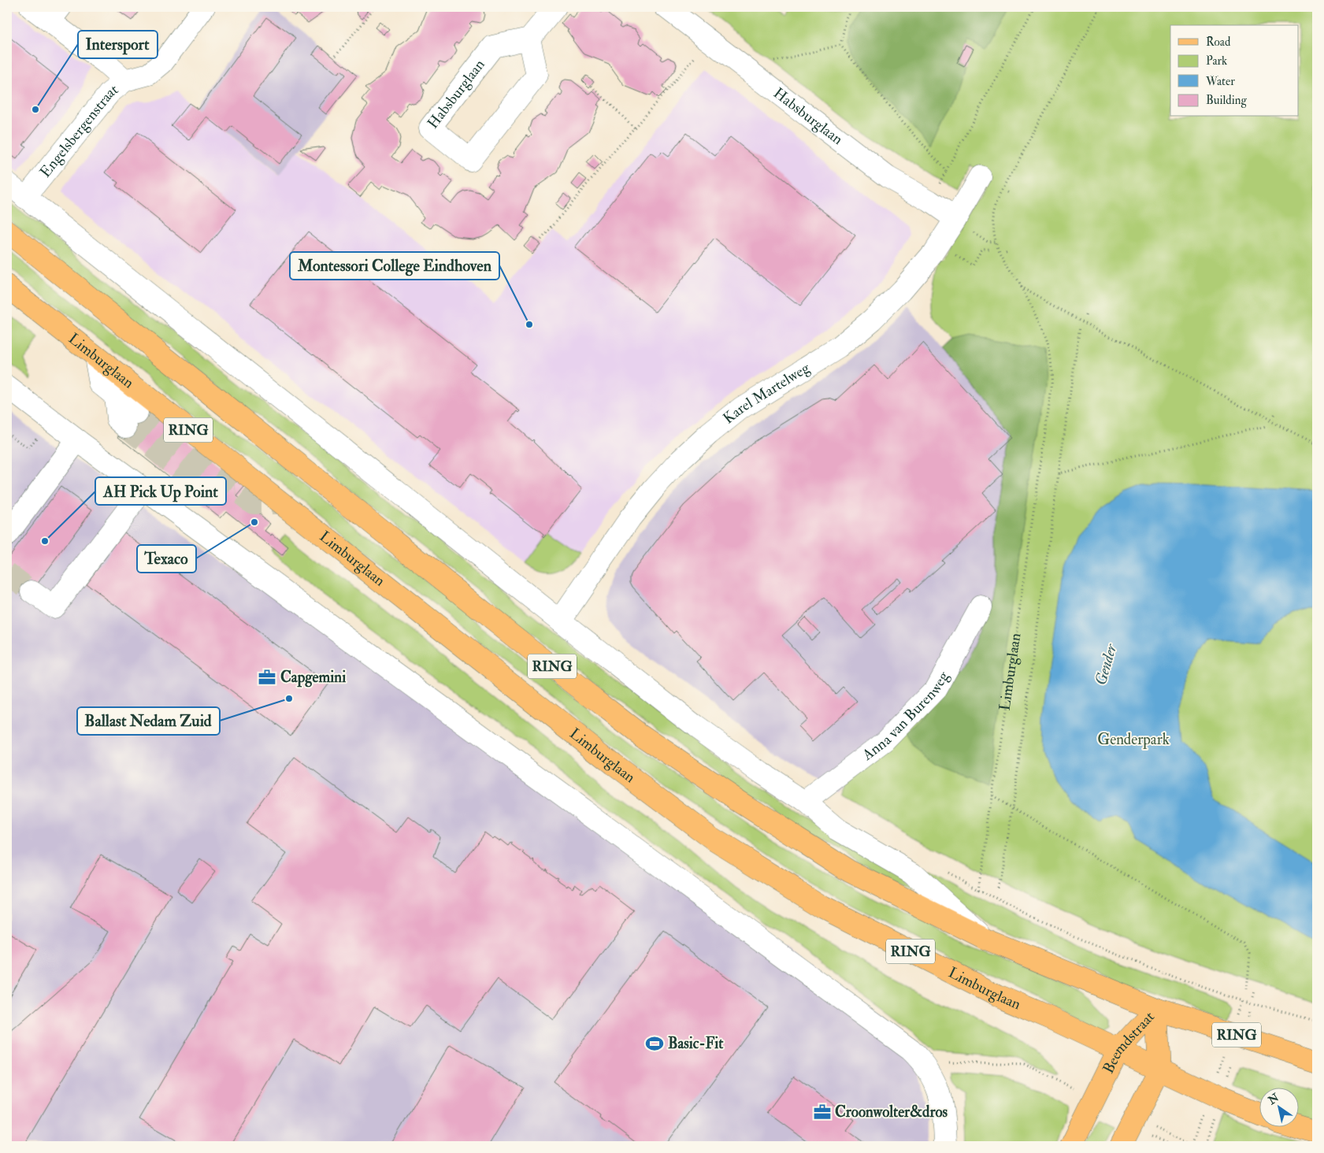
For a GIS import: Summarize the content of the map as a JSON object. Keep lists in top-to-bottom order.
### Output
{
  "streets": {
    "main road": ["Limburglaan", "RING", "Beemdstraat"],
    "street": [
      "Habsburglaan",
      "Engelsbergenstraat",
      "Karel Martelweg",
      "Anna van Burenweg"
    ]
  },
  "crossings": [
    ["Habsburglaan", "Karel Martelweg"],
    ["Limburglaan", "Beemdstraat"],
    ["RING", "Beemdstraat"]
  ],
  "water": ["Gender"],
  "parks": ["Genderpark"],
  "places": {
    "other": [
      "Intersport",
      "Montessori College Eindhoven",
      "Texaco",
      "AH Pick Up Point",
      "Ballast Nedam Zuid"
    ],
    "office": ["Capgemini", "Croonwolter&dros"],
    "sports": ["Basic-Fit"]
  },
  "legend": [
    "Road",
    "Park",
    "Water",
    "Building"
  ],
  "north": "top left"
}
